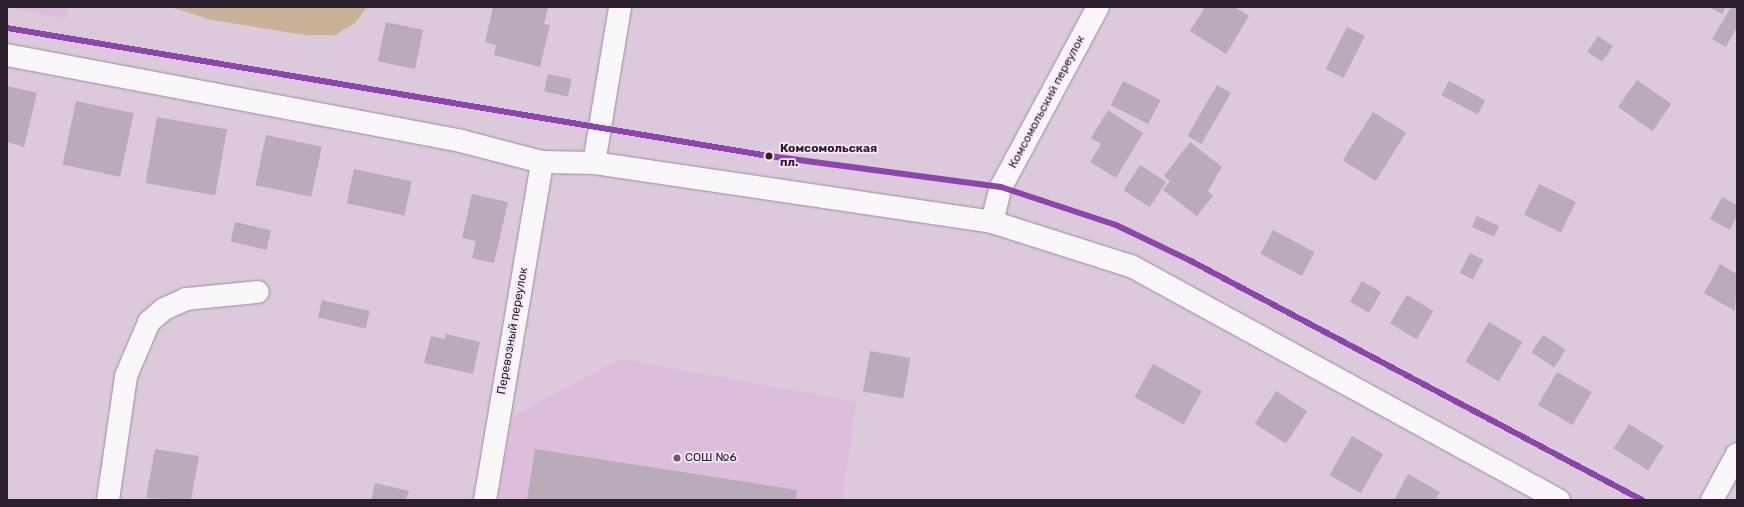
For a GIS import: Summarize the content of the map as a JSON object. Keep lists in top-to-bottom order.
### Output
{
  "streets": {
    "street": ["Комсомольский переулок", "Перевозный переулок"]
  },
  "places": ["Комсомольская пл.", "СОШ №6"]
}
